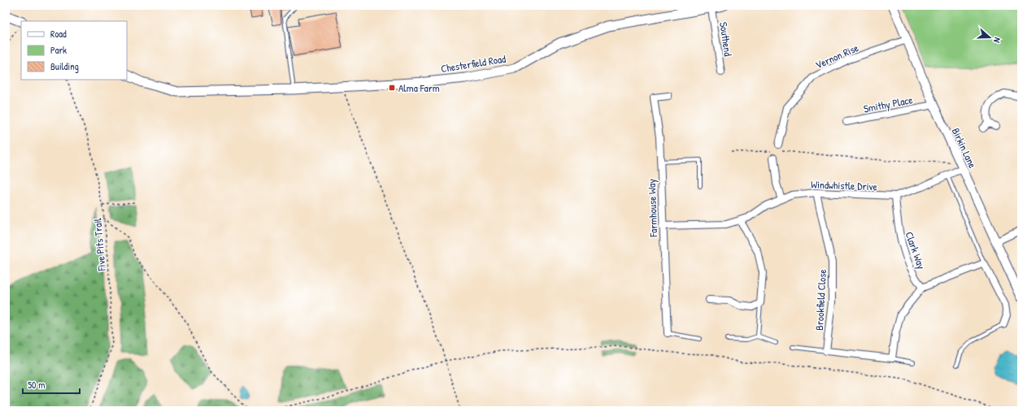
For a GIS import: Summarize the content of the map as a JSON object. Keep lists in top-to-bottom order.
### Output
{
  "streets": {
    "main road": ["Chesterfield Road"],
    "street": [
      "Southend",
      "Vernon Rise",
      "Smithy Place",
      "Birkin Lane",
      "Windwhistle Drive",
      "Farmhouse Way",
      "Clark Way",
      "Brookfield Close"
    ],
    "path": ["Five Pits Trail"]
  },
  "crossings": [
    ["Southend", "Chesterfield Road"],
    ["Vernon Rise", "Birkin Lane"],
    ["Smithy Place", "Birkin Lane"],
    ["Birkin Lane", "Windwhistle Drive"],
    ["Windwhistle Drive", "Farmhouse Way"],
    ["Windwhistle Drive", "Clark Way"],
    ["Windwhistle Drive", "Brookfield Close"]
  ],
  "places": {
    "transit": ["Alma Farm"]
  },
  "legend": ["Road", "Park", "Building"],
  "scale_bar": "50 m",
  "north": "right"
}
